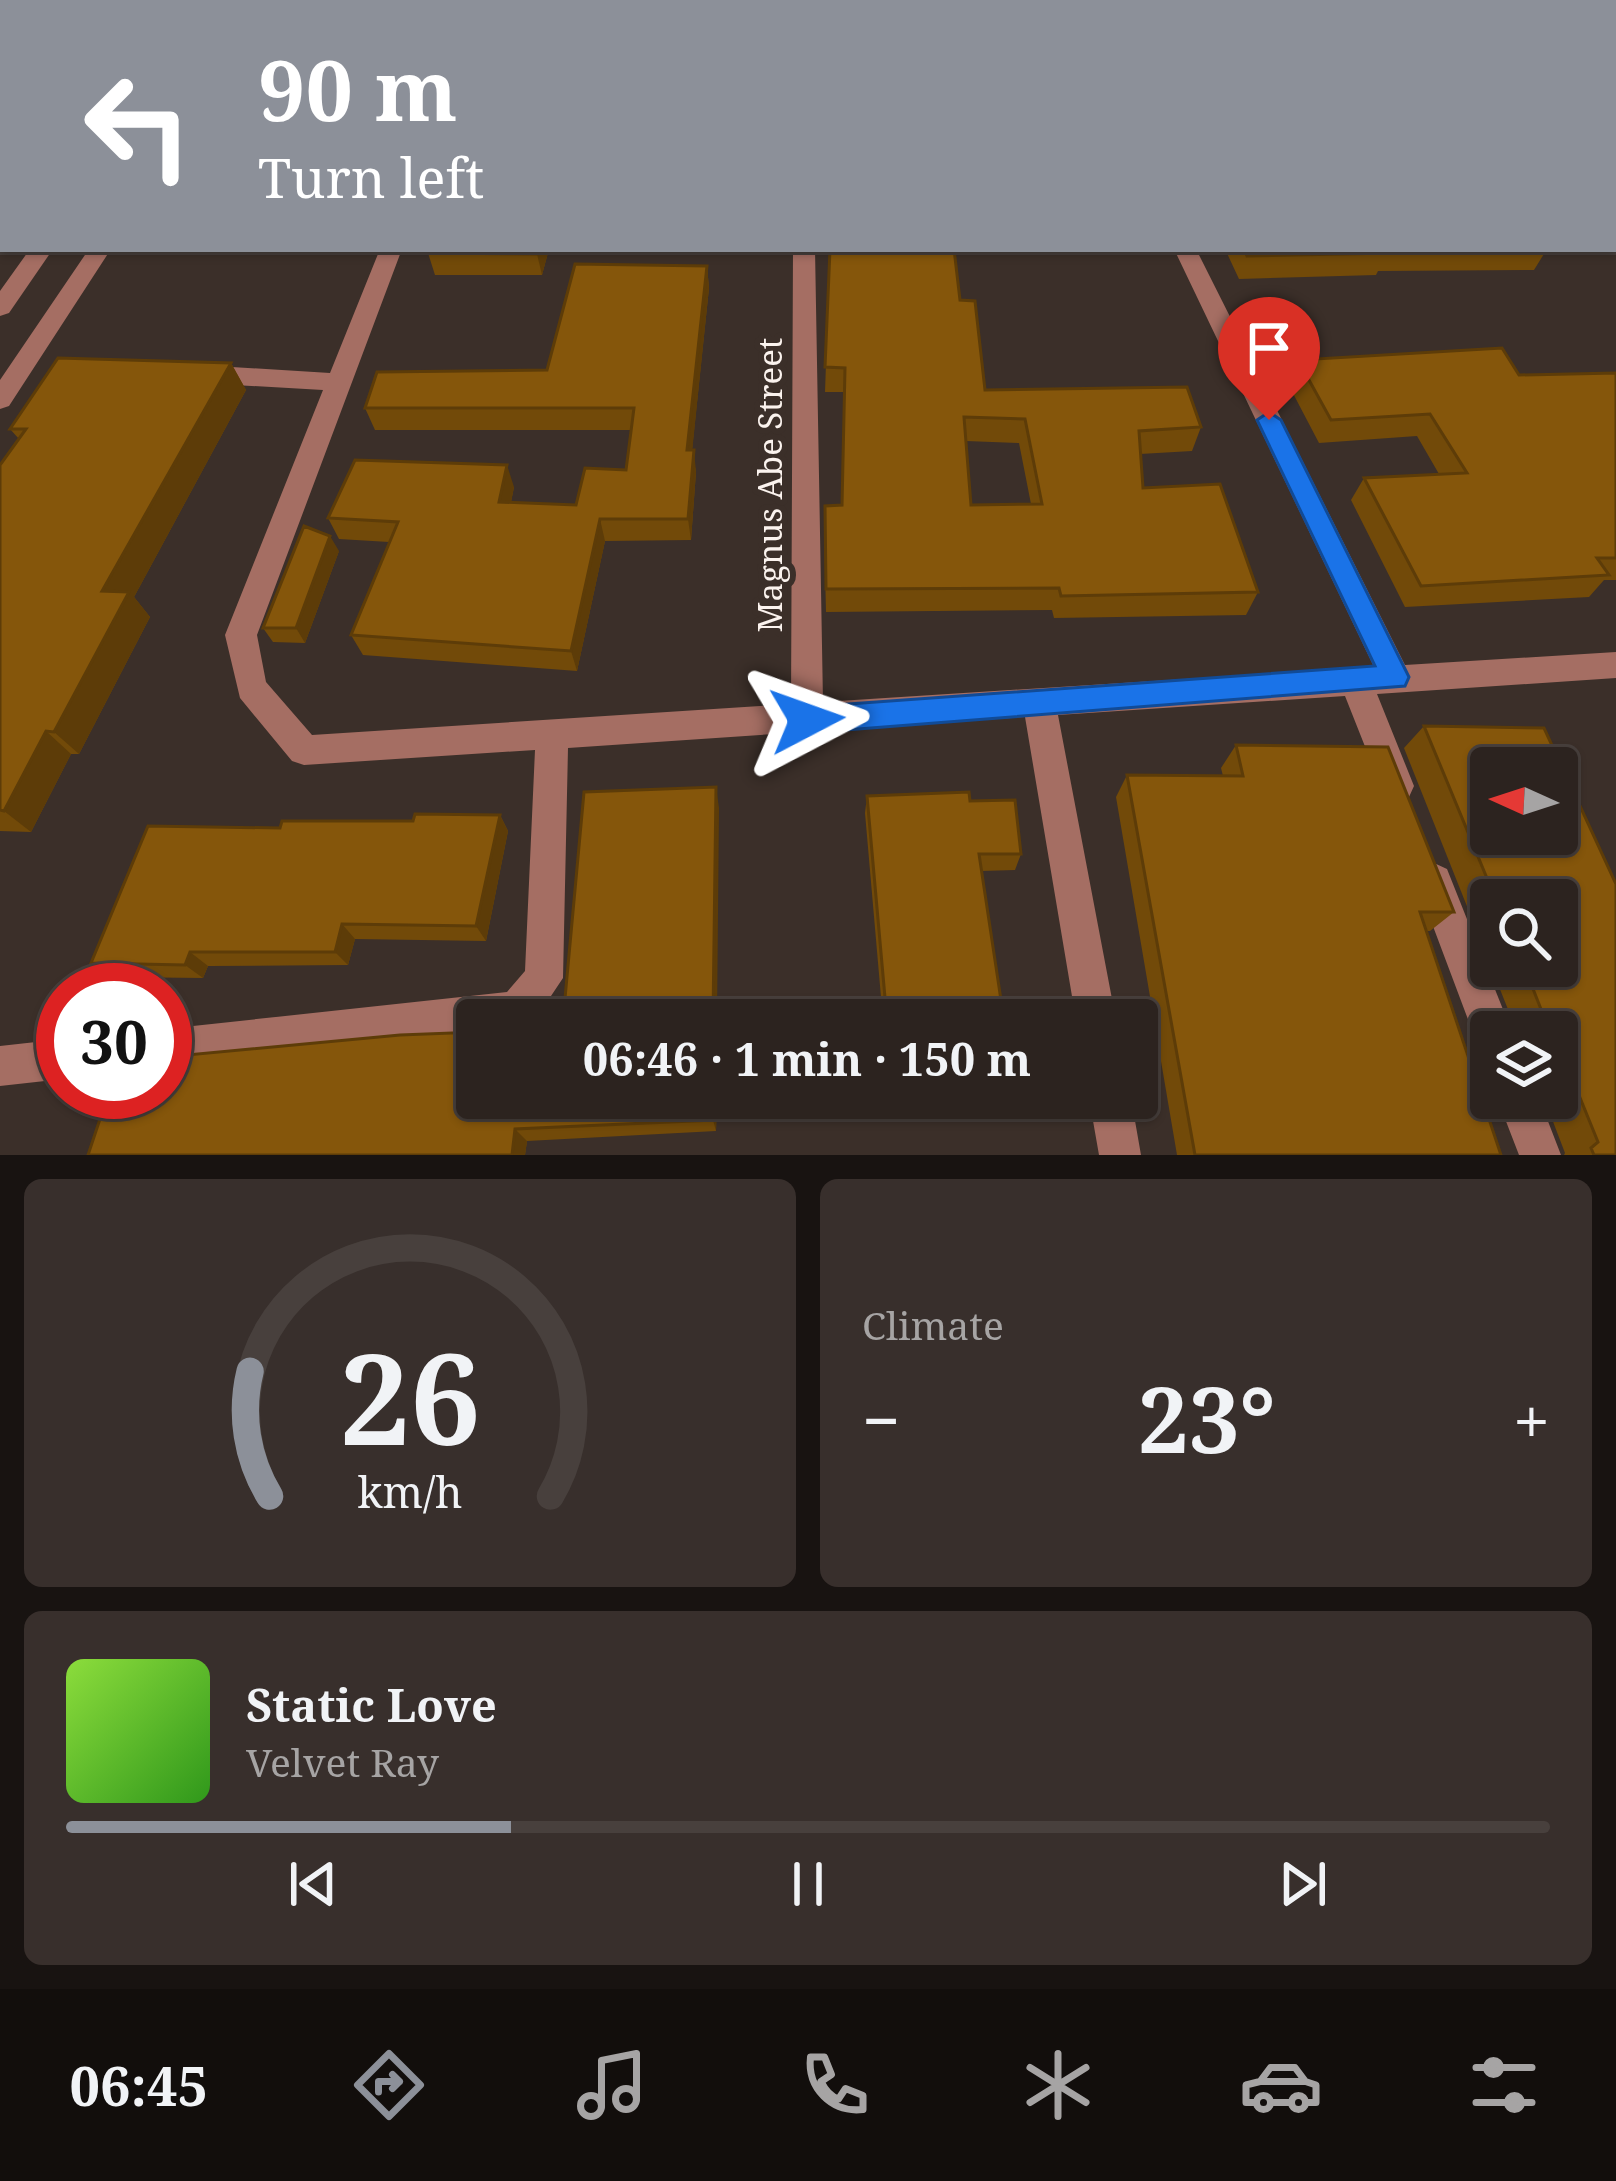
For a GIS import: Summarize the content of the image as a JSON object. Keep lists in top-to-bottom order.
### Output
{
  "streets": {
    "street": ["Magnus Abe Street"]
  },
  "north": "left",
  "page": {
    "turn": ["90 m", "Turn left"],
    "limit": "30",
    "trip": "06:46 · 1 min · 150 m",
    "tile": "Climate",
    "heat": ["−", "23°", "+"],
    "song": ["Static Love", "Velvet Ray"],
    "tabs": "06:45",
    "gauge": ["26", "km/h"]
  }
}
